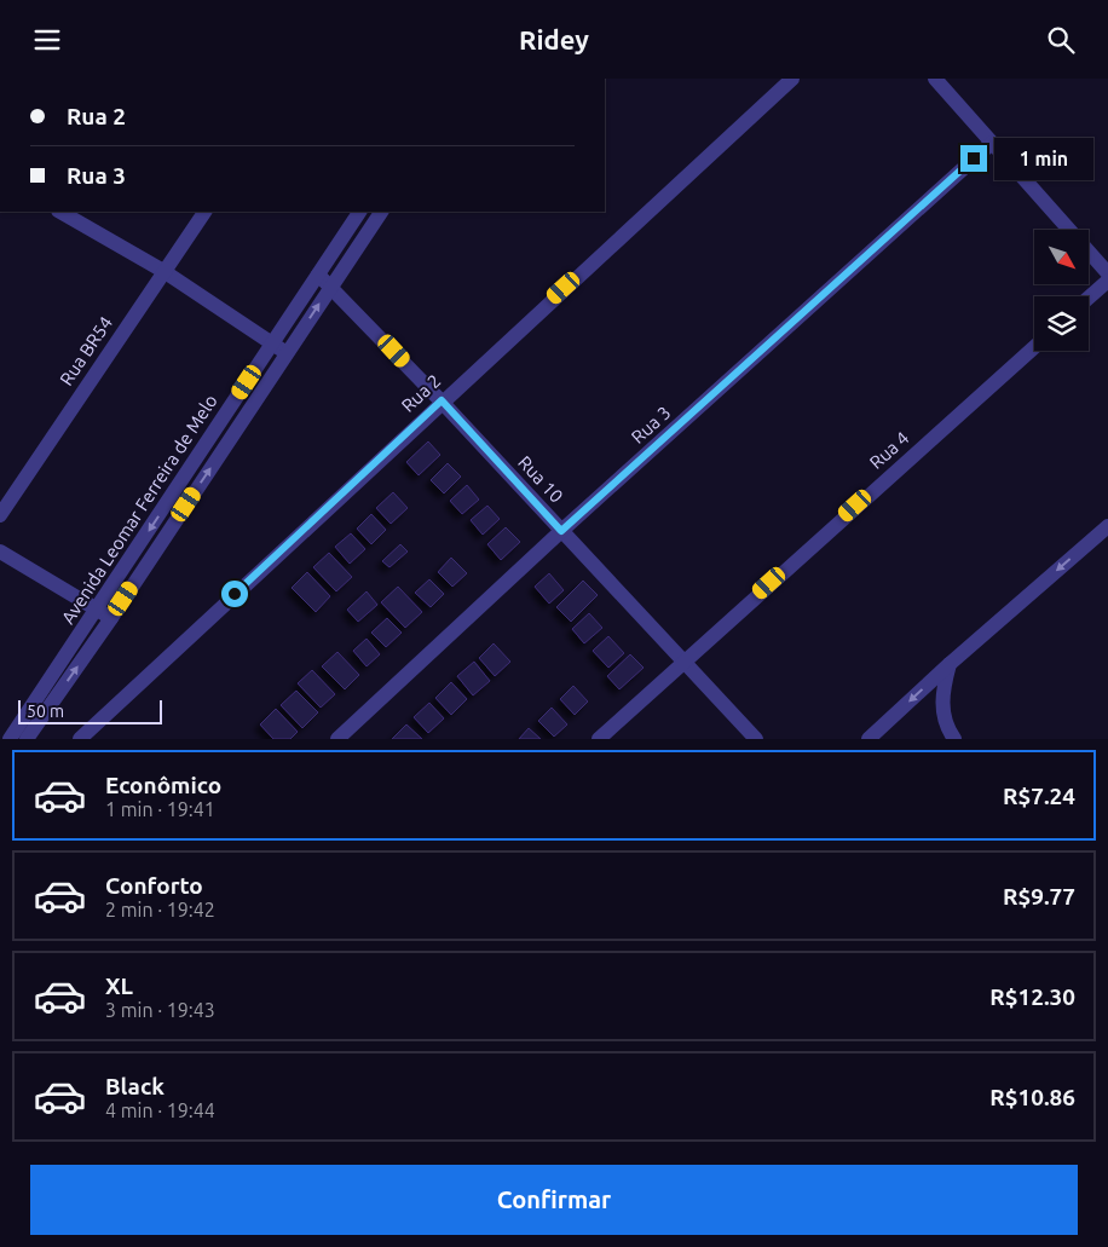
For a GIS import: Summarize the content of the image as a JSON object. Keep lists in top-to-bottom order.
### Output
{
  "streets": {
    "street": [
      "Rua BR54",
      "Rua 2",
      "Rua 3",
      "Rua 4",
      "Rua 10",
      "Avenida Leomar Ferreira de Melo"
    ]
  },
  "crossings": [
    ["Rua 2", "Rua 10"],
    ["Rua 3", "Rua 10"],
    ["Rua 4", "Rua 10"],
    ["Rua 10", "Avenida Leomar Ferreira de Melo"]
  ],
  "scale_bar": "50 m",
  "north": "bottom right",
  "page": {
    "header": "Ridey",
    "banner": ["Rua 2", "Rua 3"],
    "bubble": "1 min",
    "scale": "50 m",
    "list": [
      {
        "name": "Econômico",
        "note": "1 min · 19:41",
        "value": "R$7.24"
      },
      {
        "name": "Conforto",
        "note": "2 min · 19:42",
        "value": "R$9.77"
      },
      {
        "name": "XL",
        "note": "3 min · 19:43",
        "value": "R$12.30"
      },
      {
        "name": "Black",
        "note": "4 min · 19:44",
        "value": "R$10.86"
      }
    ],
    "buttons": "Confirmar"
  }
}
